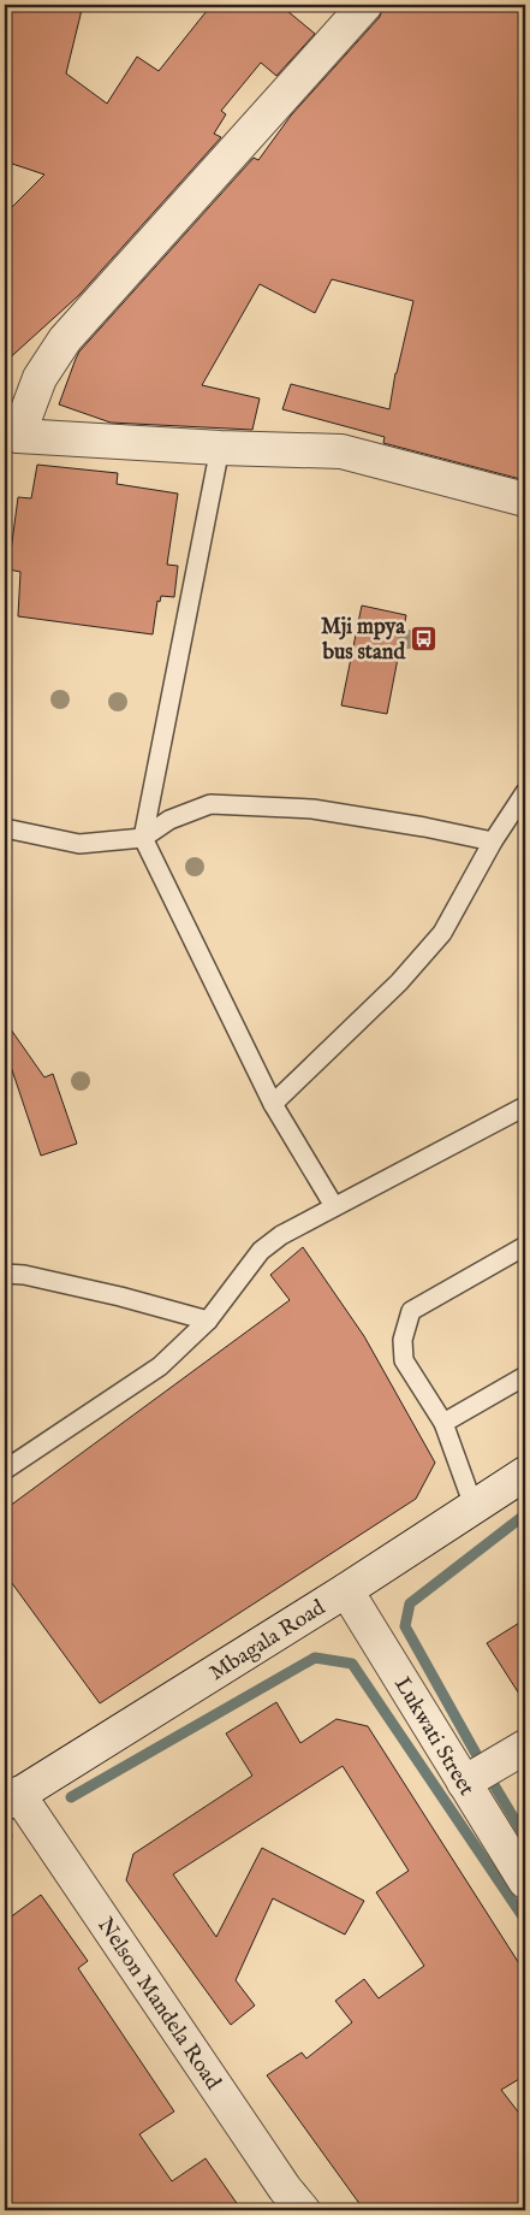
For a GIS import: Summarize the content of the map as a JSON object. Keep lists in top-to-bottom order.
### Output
{
  "streets": {
    "street": ["Mbagala Road", "Lukwati Street", "Nelson Mandela Road"]
  },
  "crossings": [
    ["Mbagala Road", "Lukwati Street"],
    ["Mbagala Road", "Nelson Mandela Road"]
  ],
  "places": {
    "bus stop": ["Mji mpya bus stand"]
  }
}
